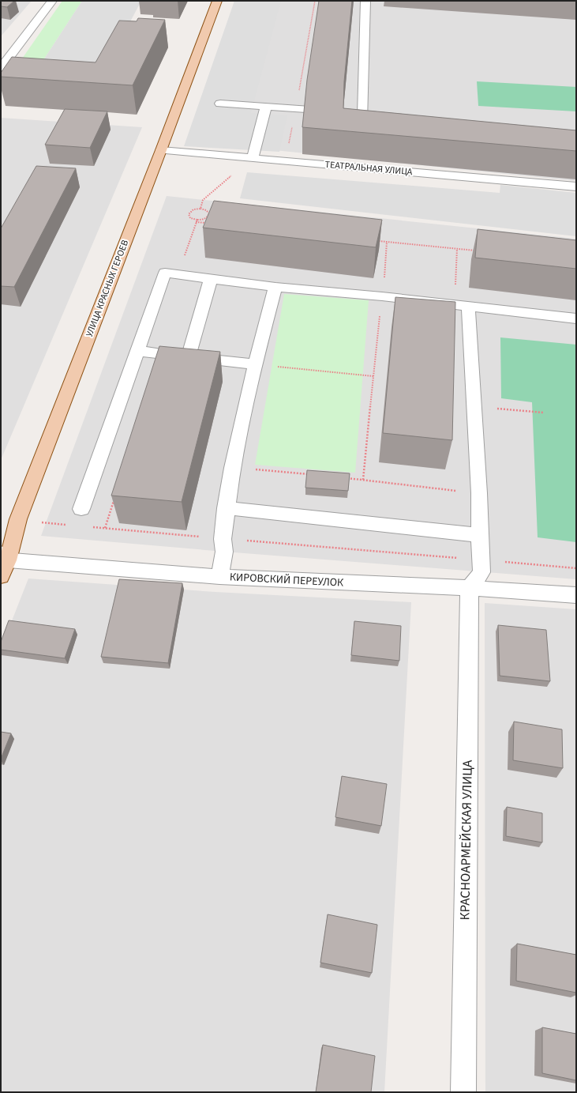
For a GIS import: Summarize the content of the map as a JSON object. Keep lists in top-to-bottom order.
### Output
{
  "streets": {
    "main road": ["УЛИЦА КРАСНЫХ ГЕРОЕВ"],
    "street": ["ТЕАТРАЛЬНАЯ УЛИЦА", "КИРОВСКИЙ ПЕРЕУЛОК", "КРАСНОАРМЕЙСКАЯ УЛИЦА"]
  },
  "crossings": [
    ["ТЕАТРАЛЬНАЯ УЛИЦА", "УЛИЦА КРАСНЫХ ГЕРОЕВ"],
    ["УЛИЦА КРАСНЫХ ГЕРОЕВ", "КИРОВСКИЙ ПЕРЕУЛОК"],
    ["КИРОВСКИЙ ПЕРЕУЛОК", "КРАСНОАРМЕЙСКАЯ УЛИЦА"]
  ]
}
